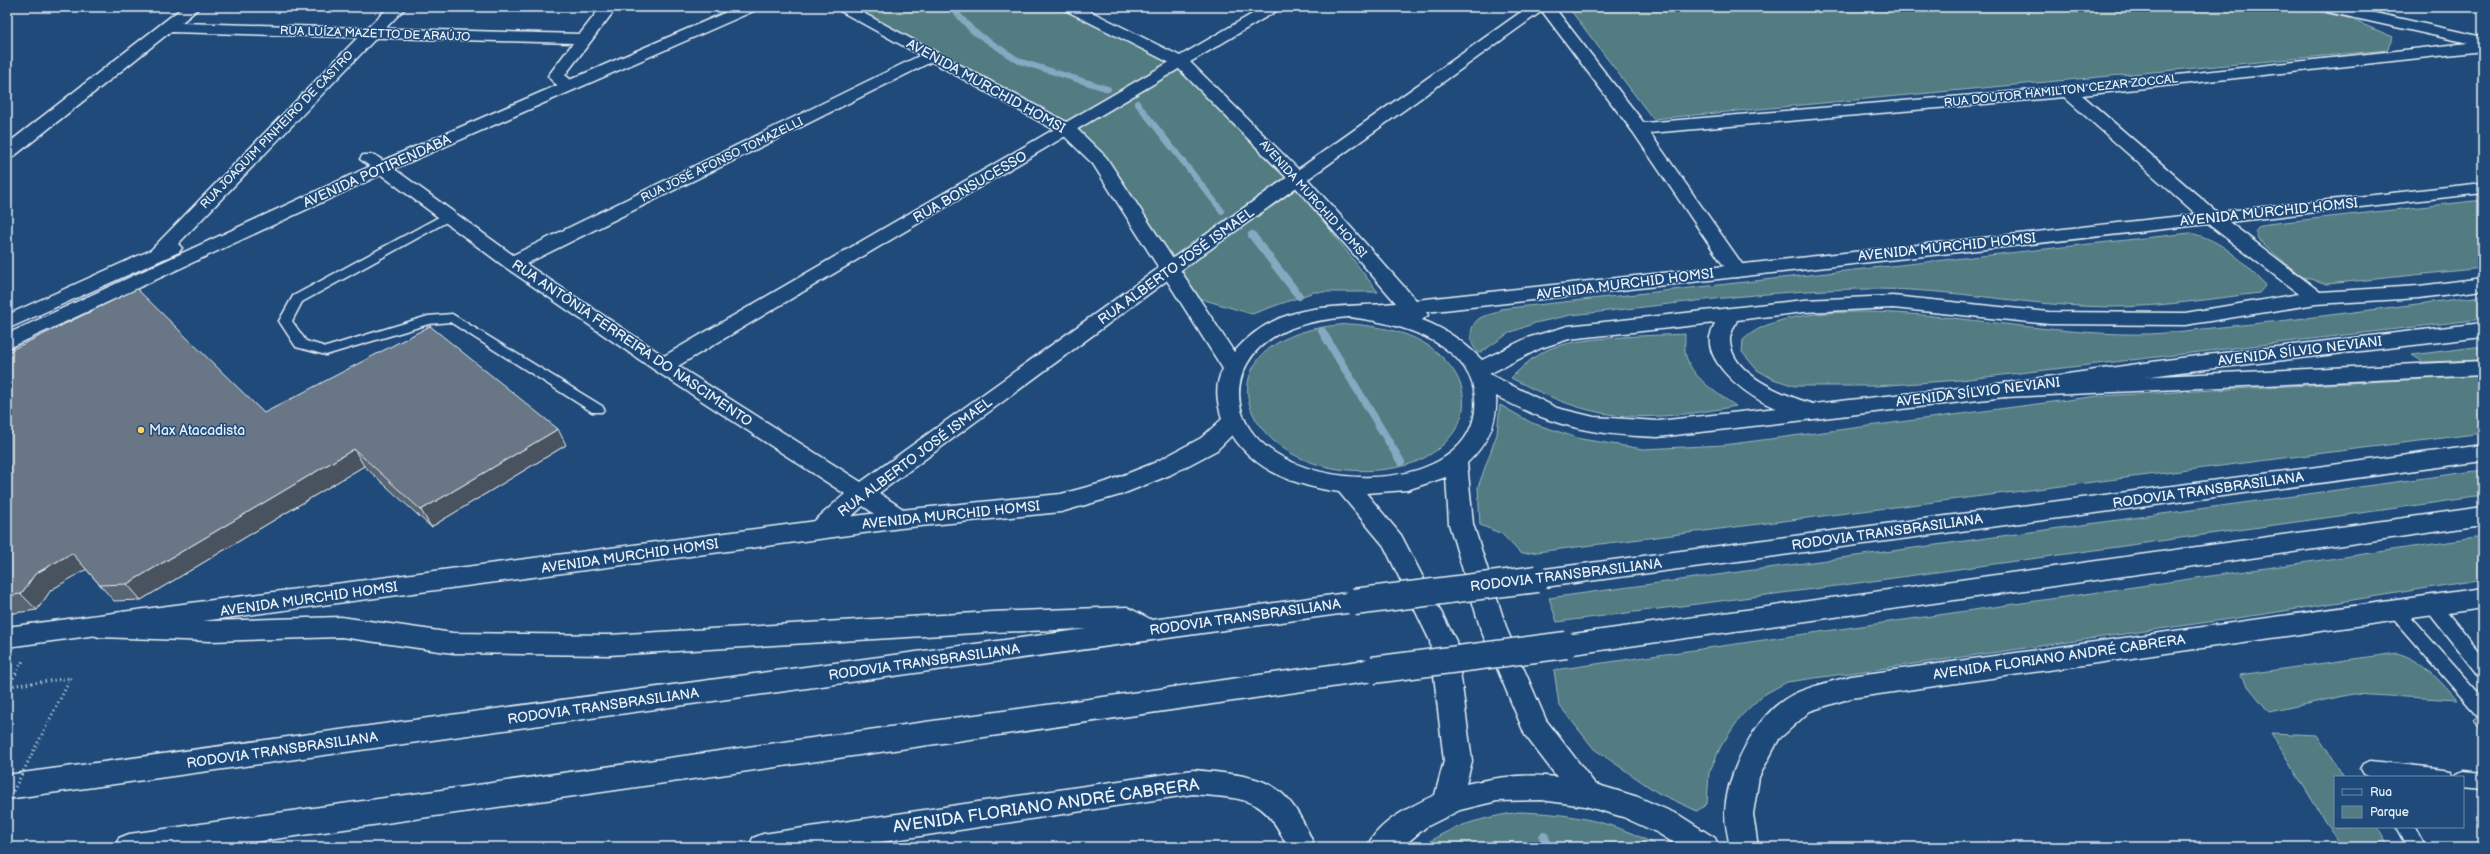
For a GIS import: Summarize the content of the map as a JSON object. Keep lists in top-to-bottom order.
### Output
{
  "streets": {
    "main road": [
      "RUA LUÍZA MAZETTO DE ARAÚJO",
      "AVENIDA MURCHID HOMSI",
      "RUA DOUTOR HAMILTON CEZAR ZOCCAL",
      "RUA JOAQUIM PINHEIRO DE CASTRO",
      "RUA JOSÉ AFONSO TOMAZELLI",
      "AVENIDA POTIRENDABA",
      "RUA BONSUCESSO",
      "RUA ALBERTO JOSÉ ISMAEL",
      "RUA ANTÔNIA FERREIRA DO NASCIMENTO",
      "AVENIDA SÍLVIO NEVIANI",
      "RODOVIA TRANSBRASILIANA",
      "AVENIDA FLORIANO ANDRÉ CABRERA"
    ]
  },
  "crossings": [
    ["RUA LUÍZA MAZETTO DE ARAÚJO", "RUA JOAQUIM PINHEIRO DE CASTRO"],
    ["AVENIDA MURCHID HOMSI", "RUA JOSÉ AFONSO TOMAZELLI"],
    ["AVENIDA MURCHID HOMSI", "RUA BONSUCESSO"],
    ["AVENIDA MURCHID HOMSI", "RUA ALBERTO JOSÉ ISMAEL"],
    ["AVENIDA MURCHID HOMSI", "RUA ANTÔNIA FERREIRA DO NASCIMENTO"],
    ["RUA JOAQUIM PINHEIRO DE CASTRO", "AVENIDA POTIRENDABA"],
    ["RUA JOSÉ AFONSO TOMAZELLI", "RUA ANTÔNIA FERREIRA DO NASCIMENTO"],
    ["AVENIDA POTIRENDABA", "RUA ANTÔNIA FERREIRA DO NASCIMENTO"],
    ["RUA BONSUCESSO", "RUA ANTÔNIA FERREIRA DO NASCIMENTO"],
    ["RUA ALBERTO JOSÉ ISMAEL", "RUA ANTÔNIA FERREIRA DO NASCIMENTO"]
  ],
  "places": ["Max Atacadista"],
  "legend": ["Rua", "Parque"]
}
